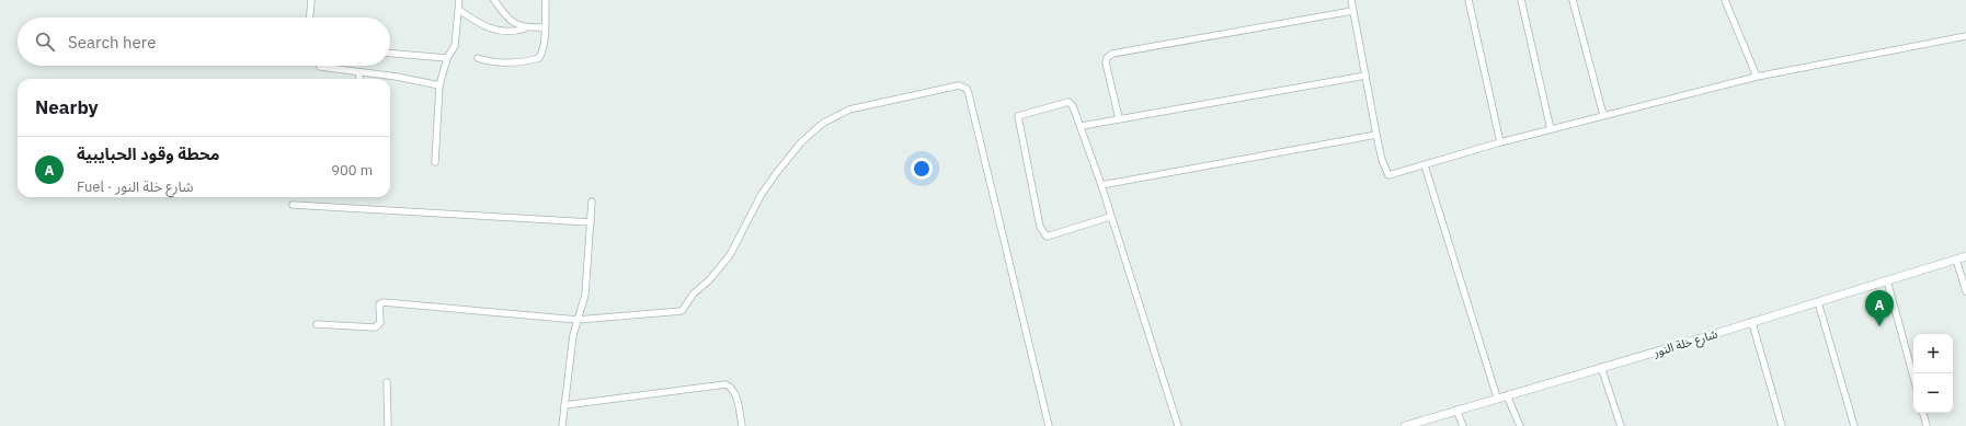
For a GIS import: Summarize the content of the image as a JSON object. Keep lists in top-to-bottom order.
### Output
{
  "streets": {
    "street": ["شارع خلة النور"]
  },
  "page": {
    "search": "Search here",
    "heading": "Nearby",
    "list": [
      {
        "mark": "A",
        "name": "محطة وقود الحبايبية",
        "note": "Fuel · شارع خلة النور",
        "value": "900 m"
      }
    ],
    "pins": "A",
    "map_buttons": ["+", "−"]
  }
}
